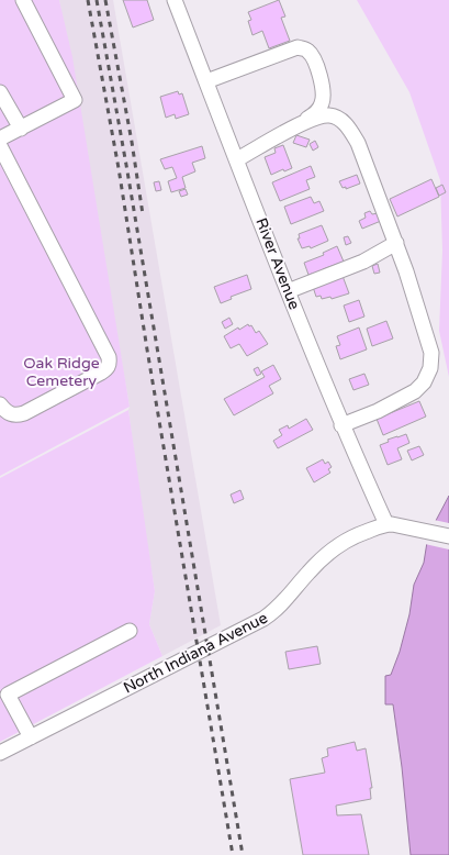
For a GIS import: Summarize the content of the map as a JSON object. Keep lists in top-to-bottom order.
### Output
{
  "streets": {
    "street": ["River Avenue", "North Indiana Avenue"]
  },
  "crossings": [
    ["River Avenue", "North Indiana Avenue"]
  ],
  "parks": ["Oak Ridge Cemetery"]
}
